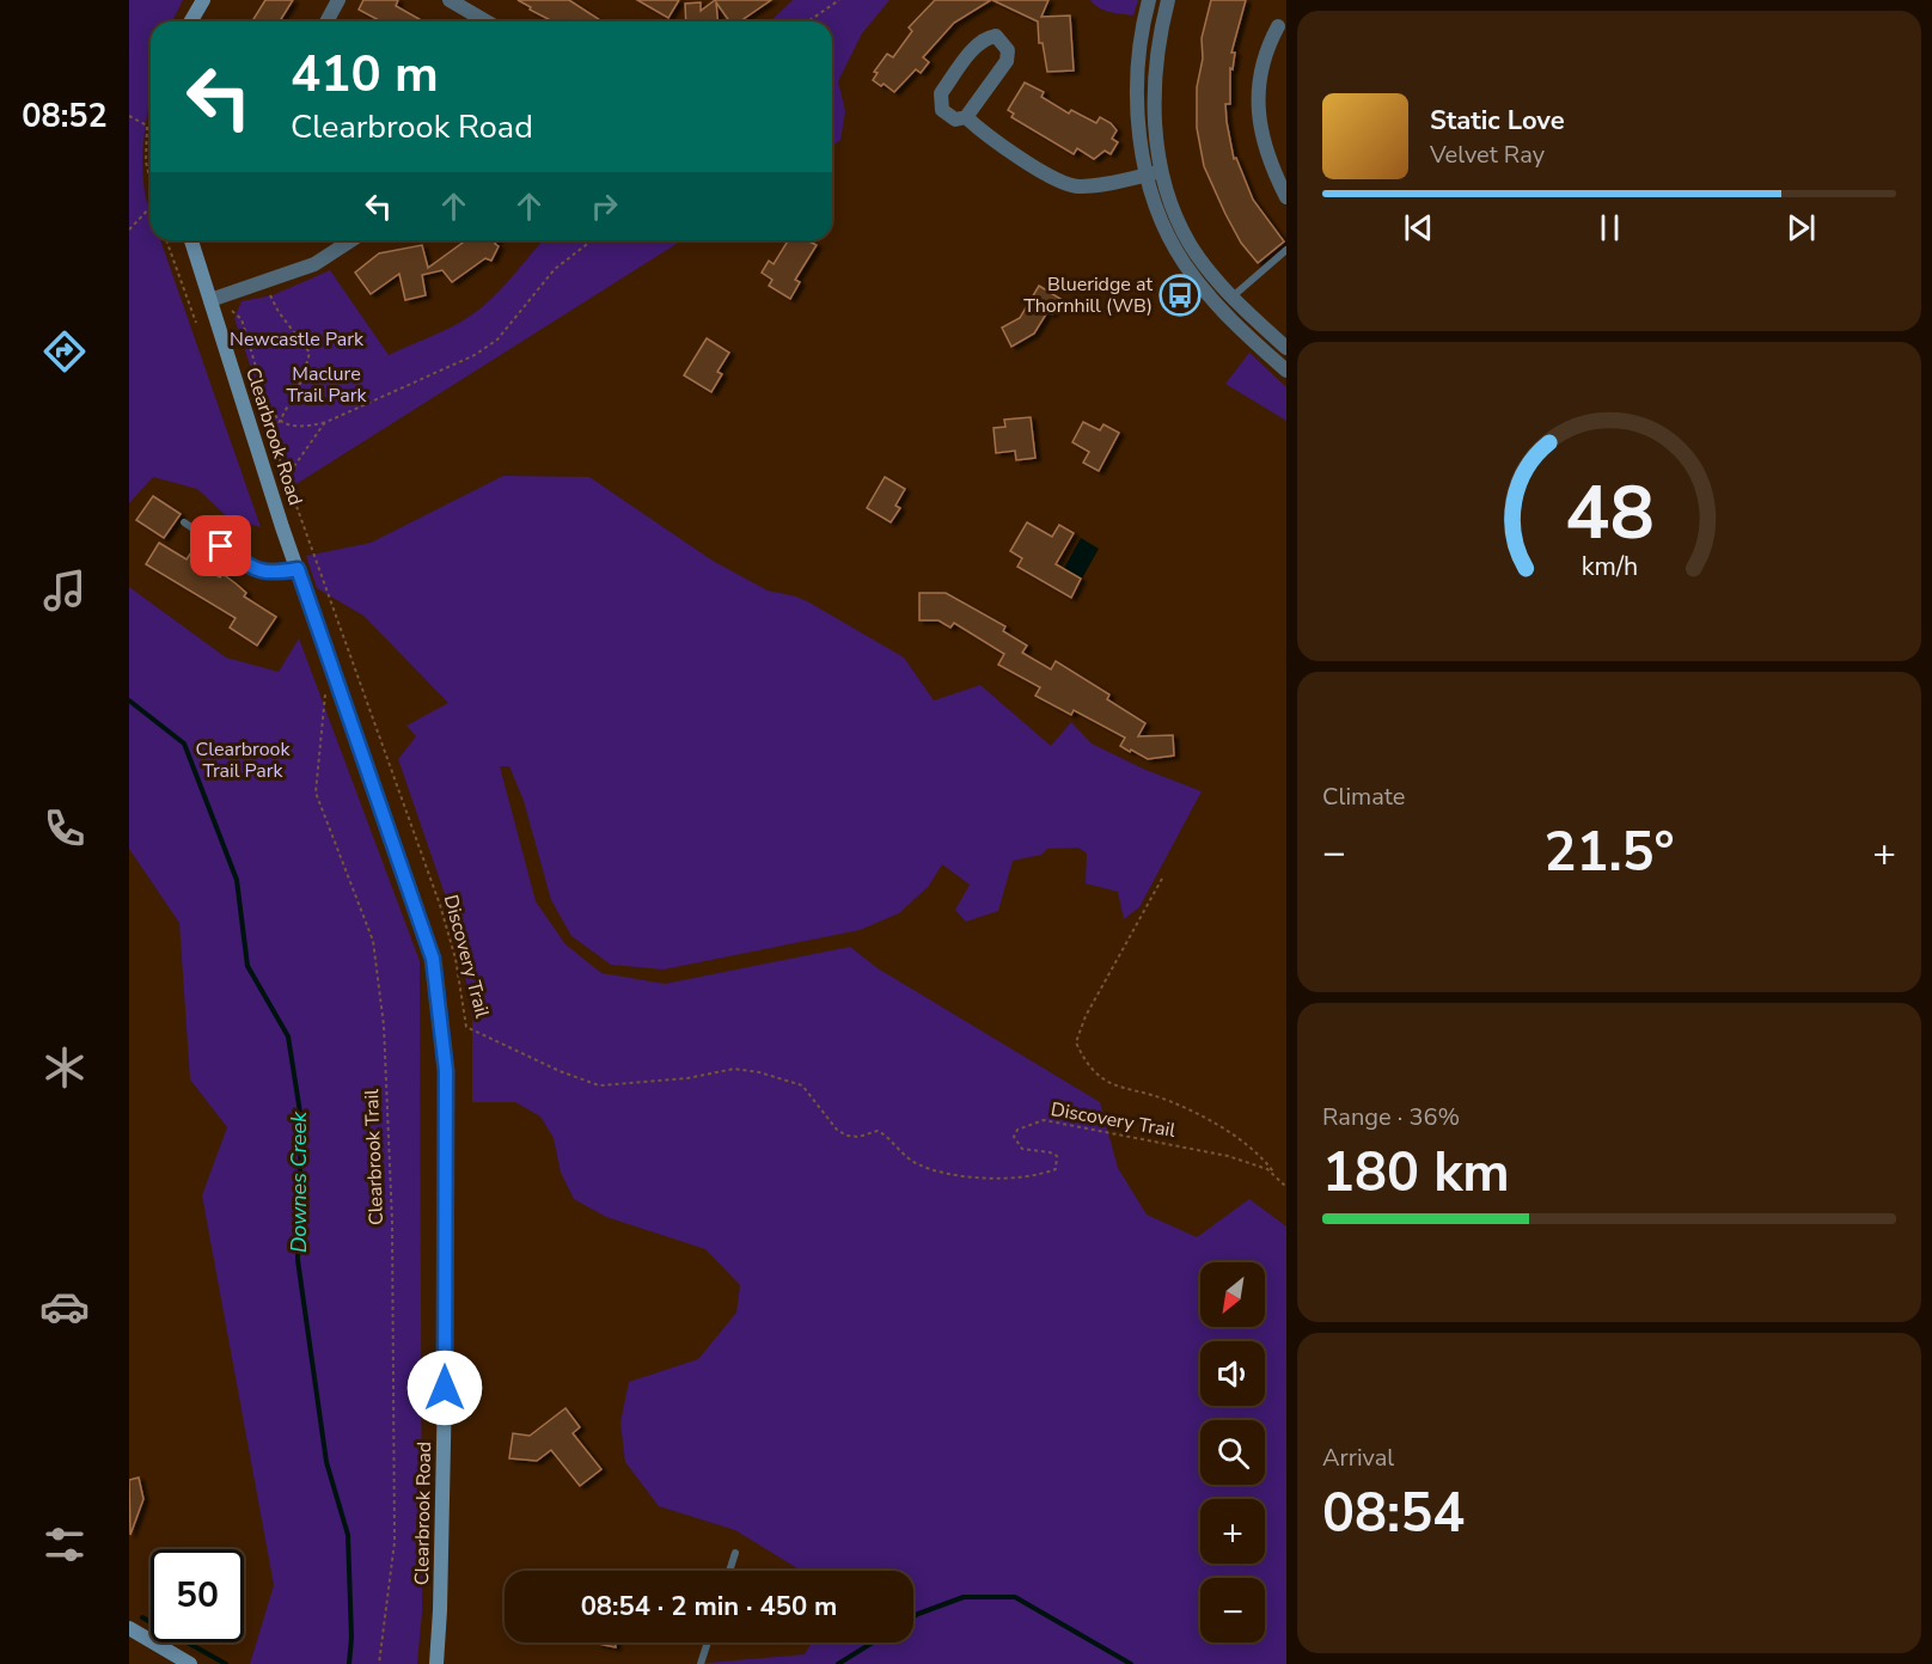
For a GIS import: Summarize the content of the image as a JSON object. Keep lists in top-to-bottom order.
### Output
{
  "streets": {
    "main road": ["Clearbrook Road"],
    "path": ["Discovery Trail", "Clearbrook Trail"]
  },
  "water": ["Downes Creek"],
  "parks": ["Newcastle Park", "Maclure Trail Park", "Clearbrook Trail Park"],
  "places": {
    "bus stop": ["Blueridge at Thornhill (WB)"]
  },
  "north": "bottom left",
  "page": {
    "tabs": "08:52",
    "turn": ["410 m", "Clearbrook Road"],
    "song": ["Static Love", "Velvet Ray"],
    "tile": [
      "Climate",
      ["Range · 36%", "180 km"],
      ["Arrival", "08:54"]
    ],
    "heat": ["−", "21.5°", "+"],
    "map_buttons": ["+", "−"],
    "limit": "50",
    "trip": "08:54 · 2 min · 450 m",
    "gauge": ["48", "km/h"]
  }
}
